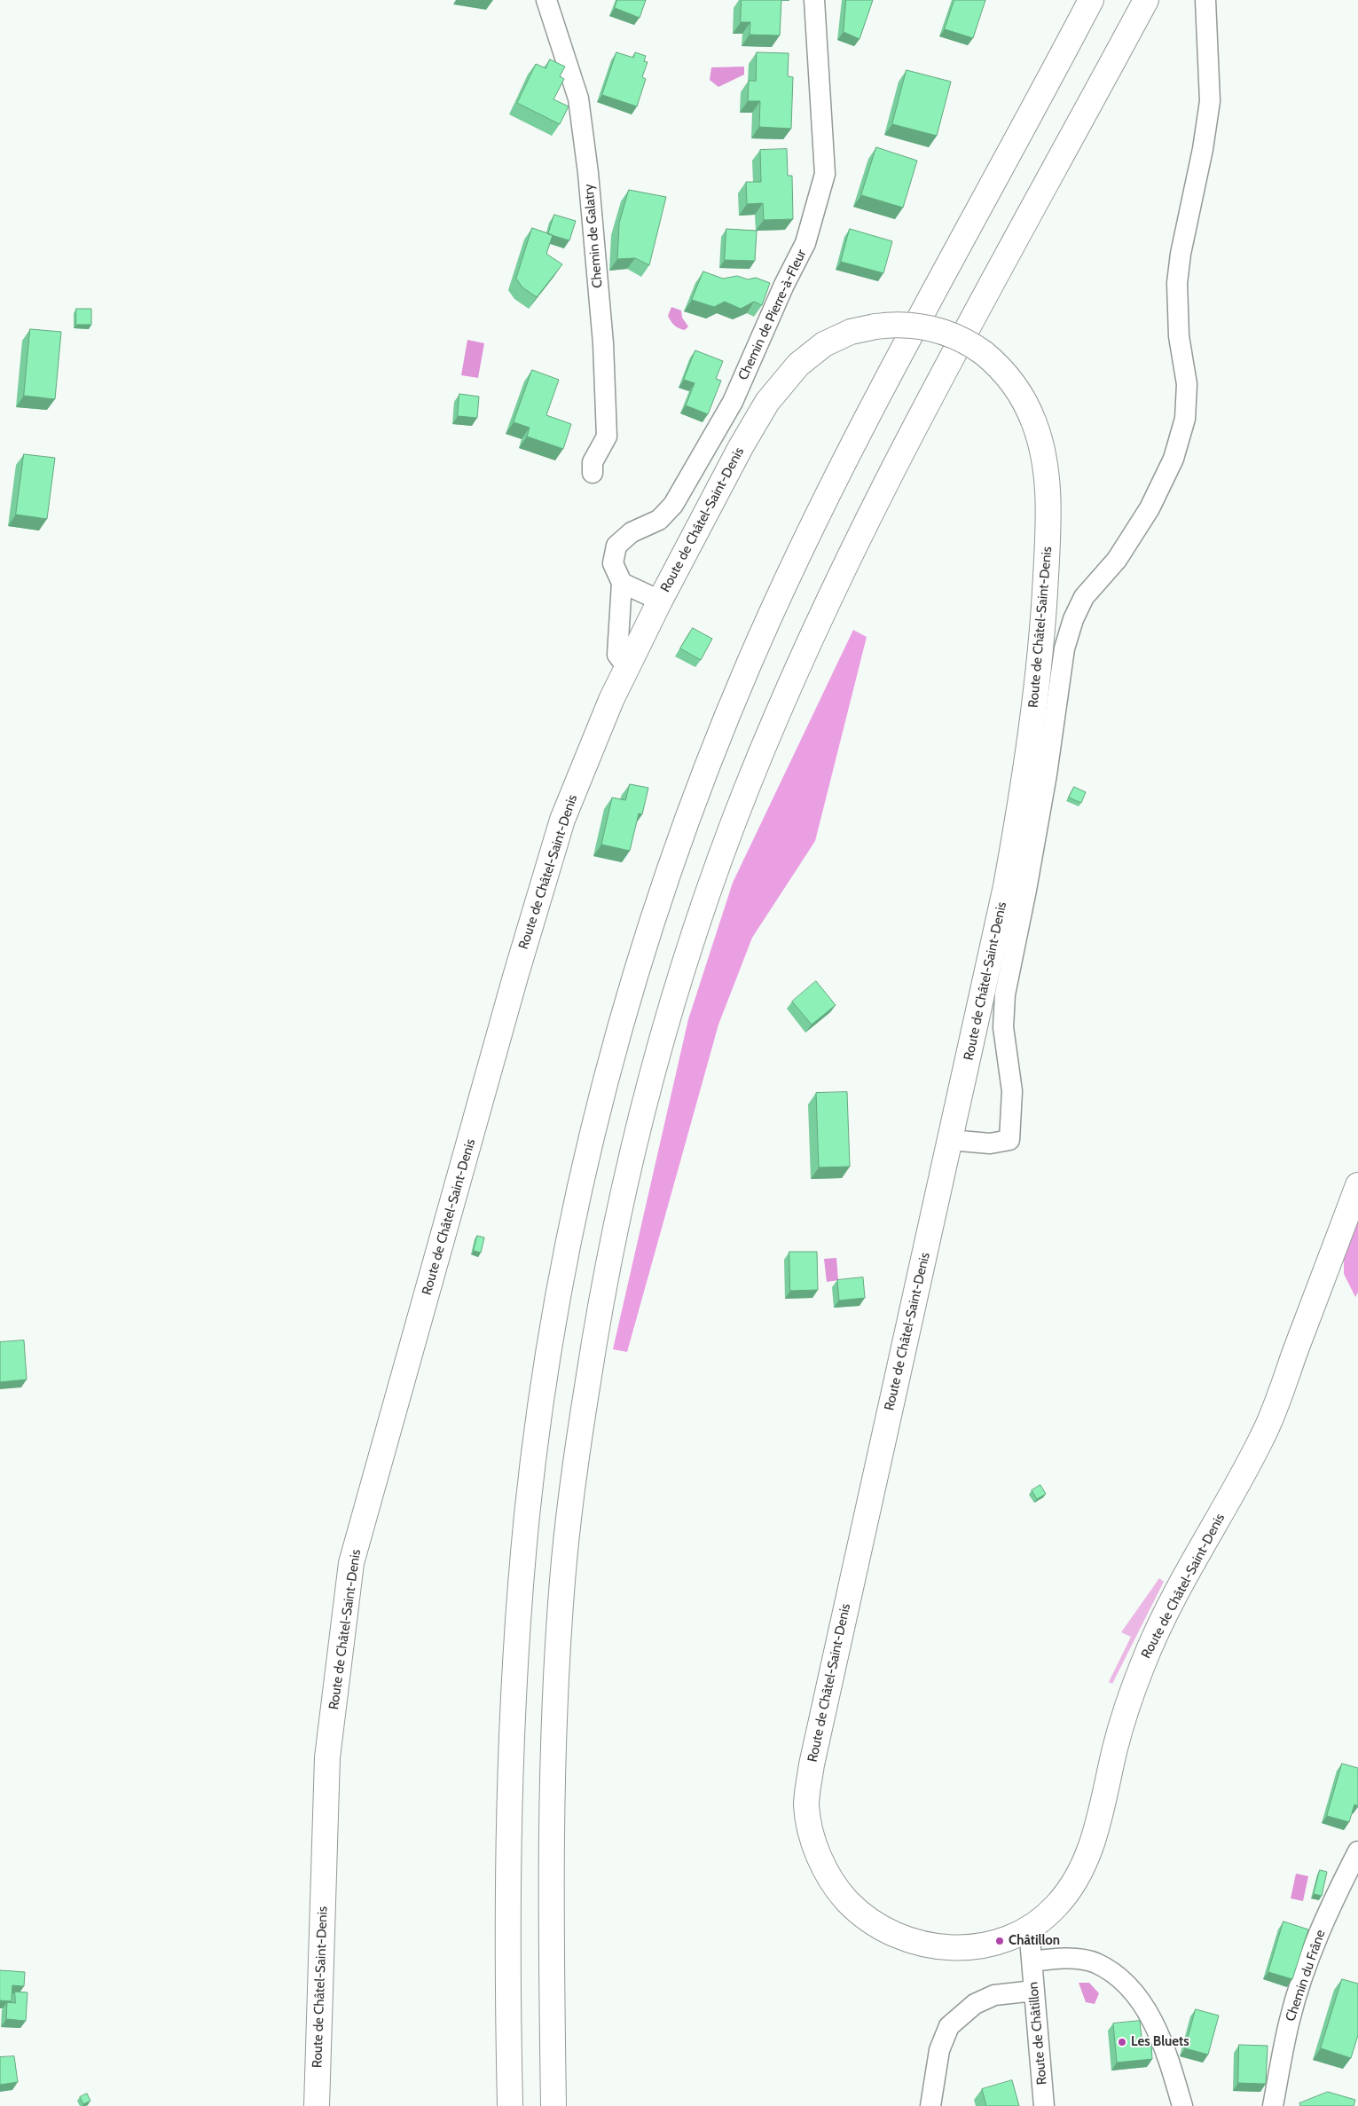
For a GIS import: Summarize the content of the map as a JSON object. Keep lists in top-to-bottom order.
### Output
{
  "streets": {
    "main road": ["Route de Châtel-Saint-Denis"],
    "street": [
      "Chemin de Galatry",
      "Chemin de Pierre-à-Fleur",
      "Chemin du Frâne",
      "Route de Châtillon"
    ]
  },
  "crossings": [
    ["Chemin de Pierre-à-Fleur", "Route de Châtel-Saint-Denis"]
  ],
  "places": ["Châtillon", "Les Bluets"]
}
